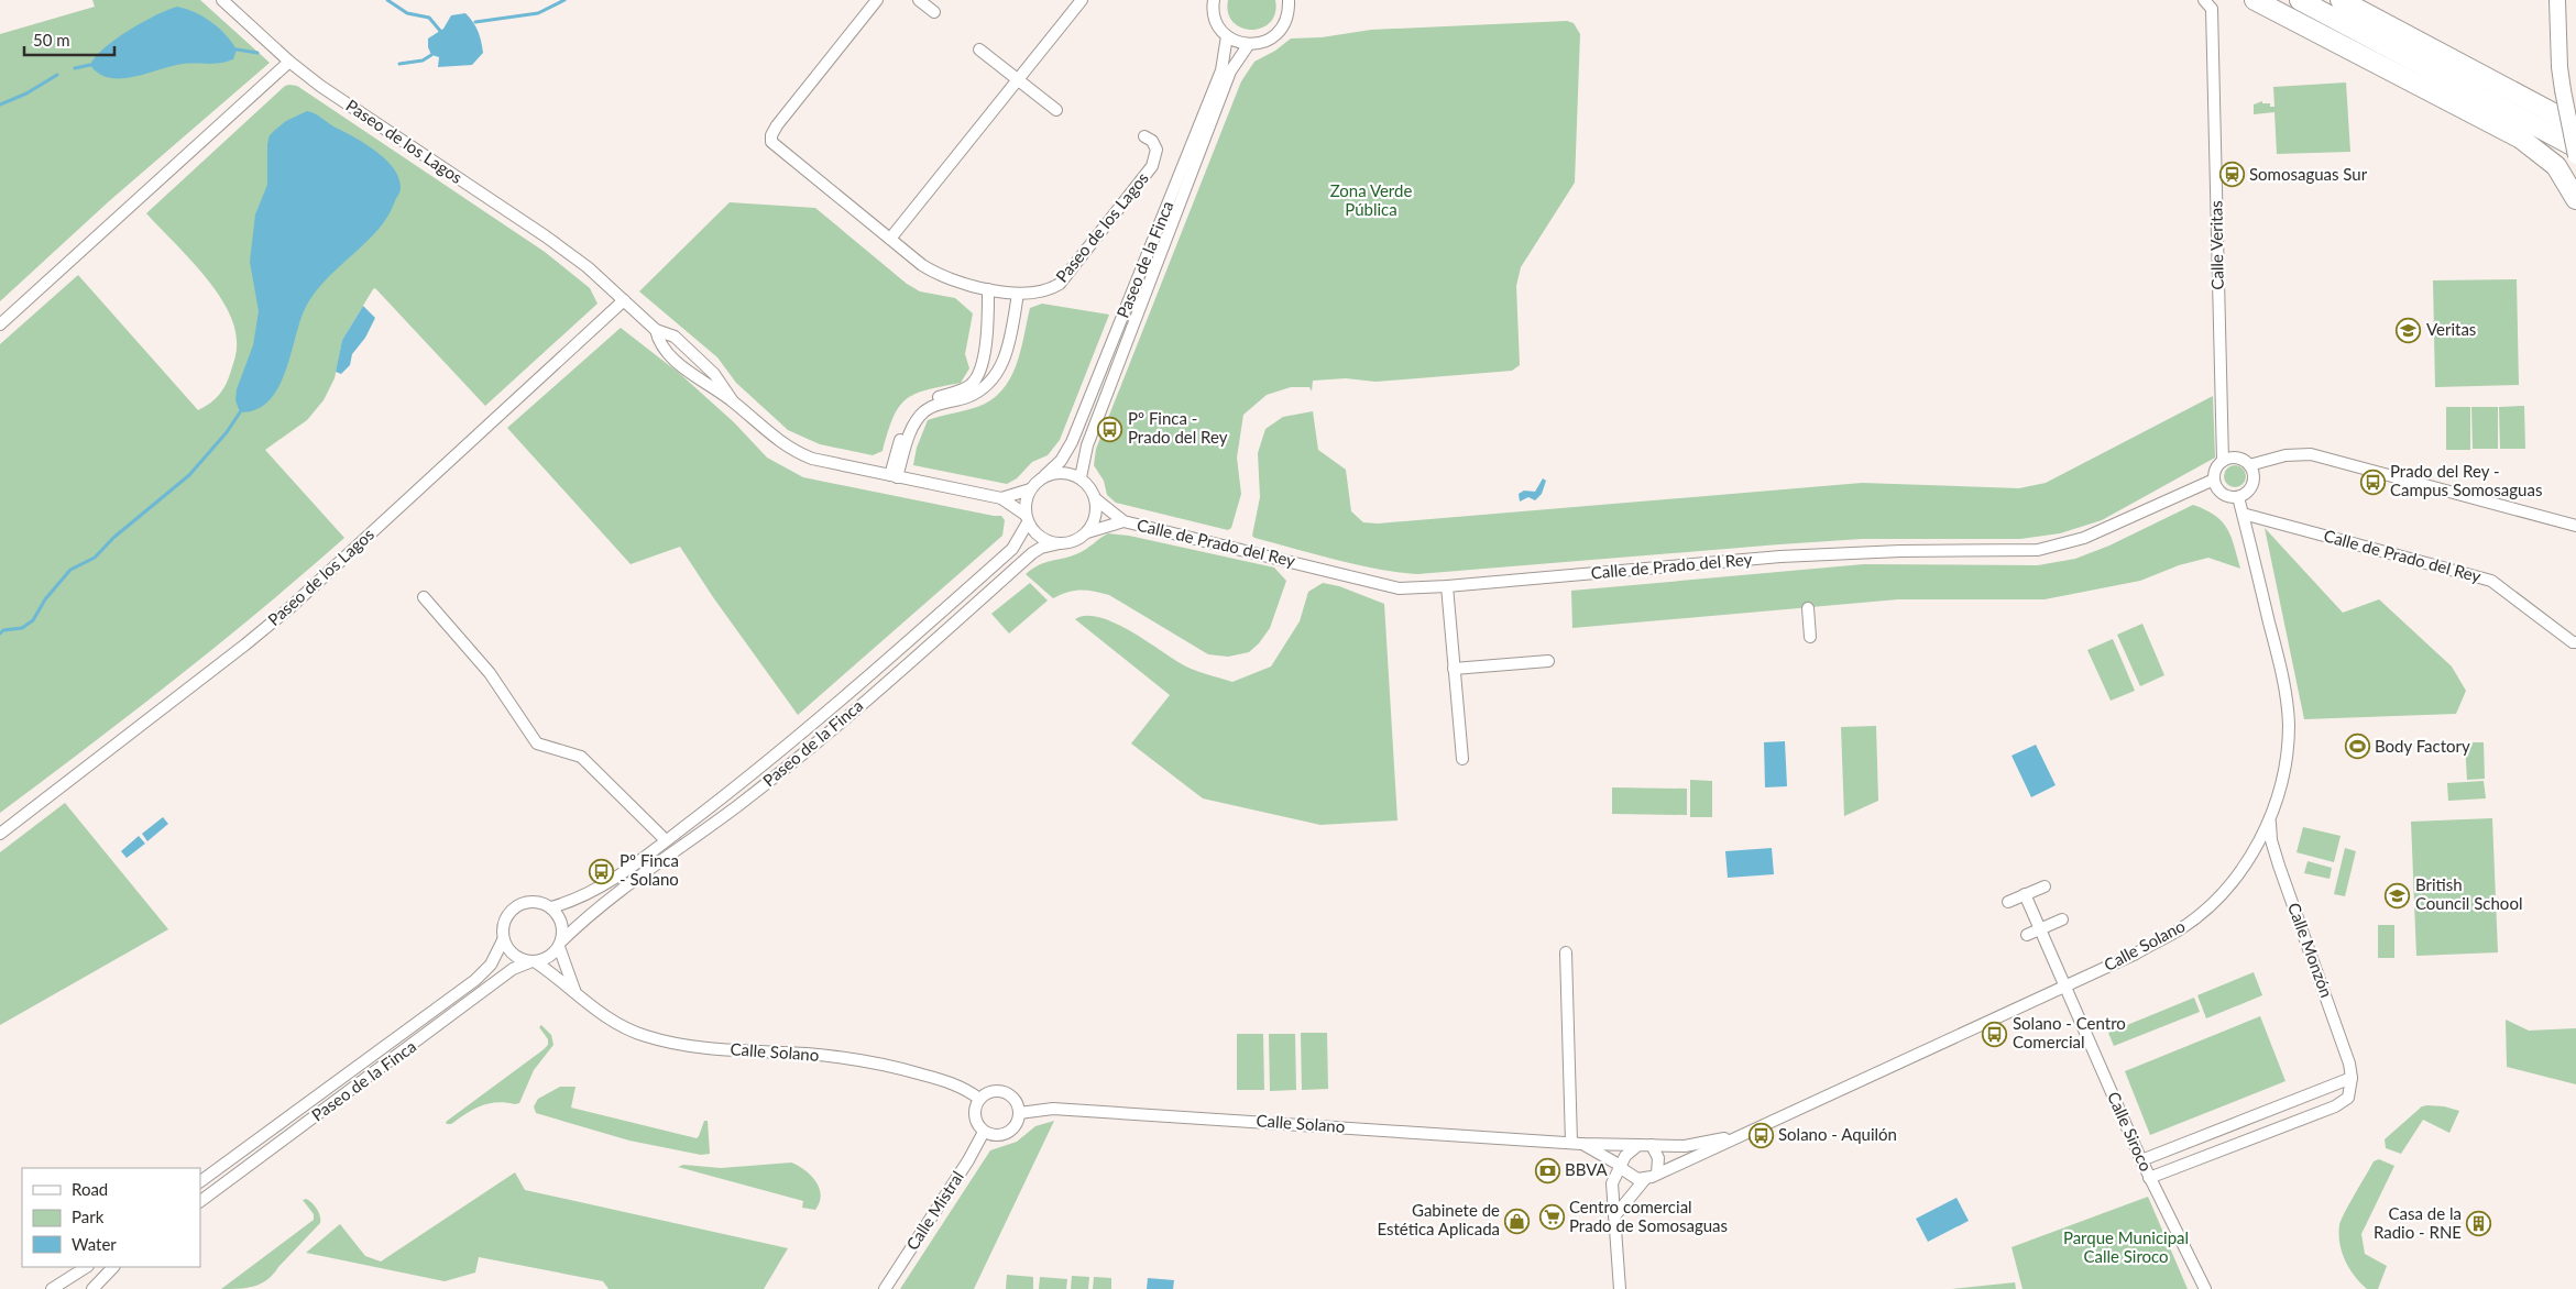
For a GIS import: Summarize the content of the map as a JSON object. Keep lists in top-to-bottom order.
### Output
{
  "streets": {
    "street": [
      "Paseo de los Lagos",
      "Calle Veritas",
      "Paseo de la Finca",
      "Calle de Prado del Rey",
      "Calle Solano",
      "Calle Monzón",
      "Calle Siroco",
      "Calle Mistral"
    ]
  },
  "crossings": [
    ["Paseo de los Lagos", "Paseo de la Finca"],
    ["Paseo de los Lagos", "Calle de Prado del Rey"],
    ["Calle Veritas", "Calle de Prado del Rey"],
    ["Calle Veritas", "Calle Solano"],
    ["Paseo de la Finca", "Calle de Prado del Rey"],
    ["Paseo de la Finca", "Calle Solano"],
    ["Calle de Prado del Rey", "Calle Solano"],
    ["Calle Solano", "Calle Monzón"],
    ["Calle Solano", "Calle Siroco"],
    ["Calle Solano", "Calle Mistral"]
  ],
  "parks": ["Zona Verde Pública", "Parque Municipal Calle Siroco"],
  "places": {
    "station": ["Somosaguas Sur"],
    "school or university": ["Veritas", "British Council School"],
    "bus stop": [
      "Pº Finca - Prado del Rey",
      "Prado del Rey - Campus Somosaguas",
      "Pº Finca - Solano",
      "Solano - Centro Comercial",
      "Solano - Aquilón"
    ],
    "sports": ["Body Factory"],
    "bank": ["BBVA"],
    "supermarket": ["Centro comercial Prado de Somosaguas"],
    "shop": ["Gabinete de Estética Aplicada"],
    "building": ["Casa de la Radio - RNE"]
  },
  "legend": ["Road", "Park", "Water"],
  "scale_bar": "50 m"
}
